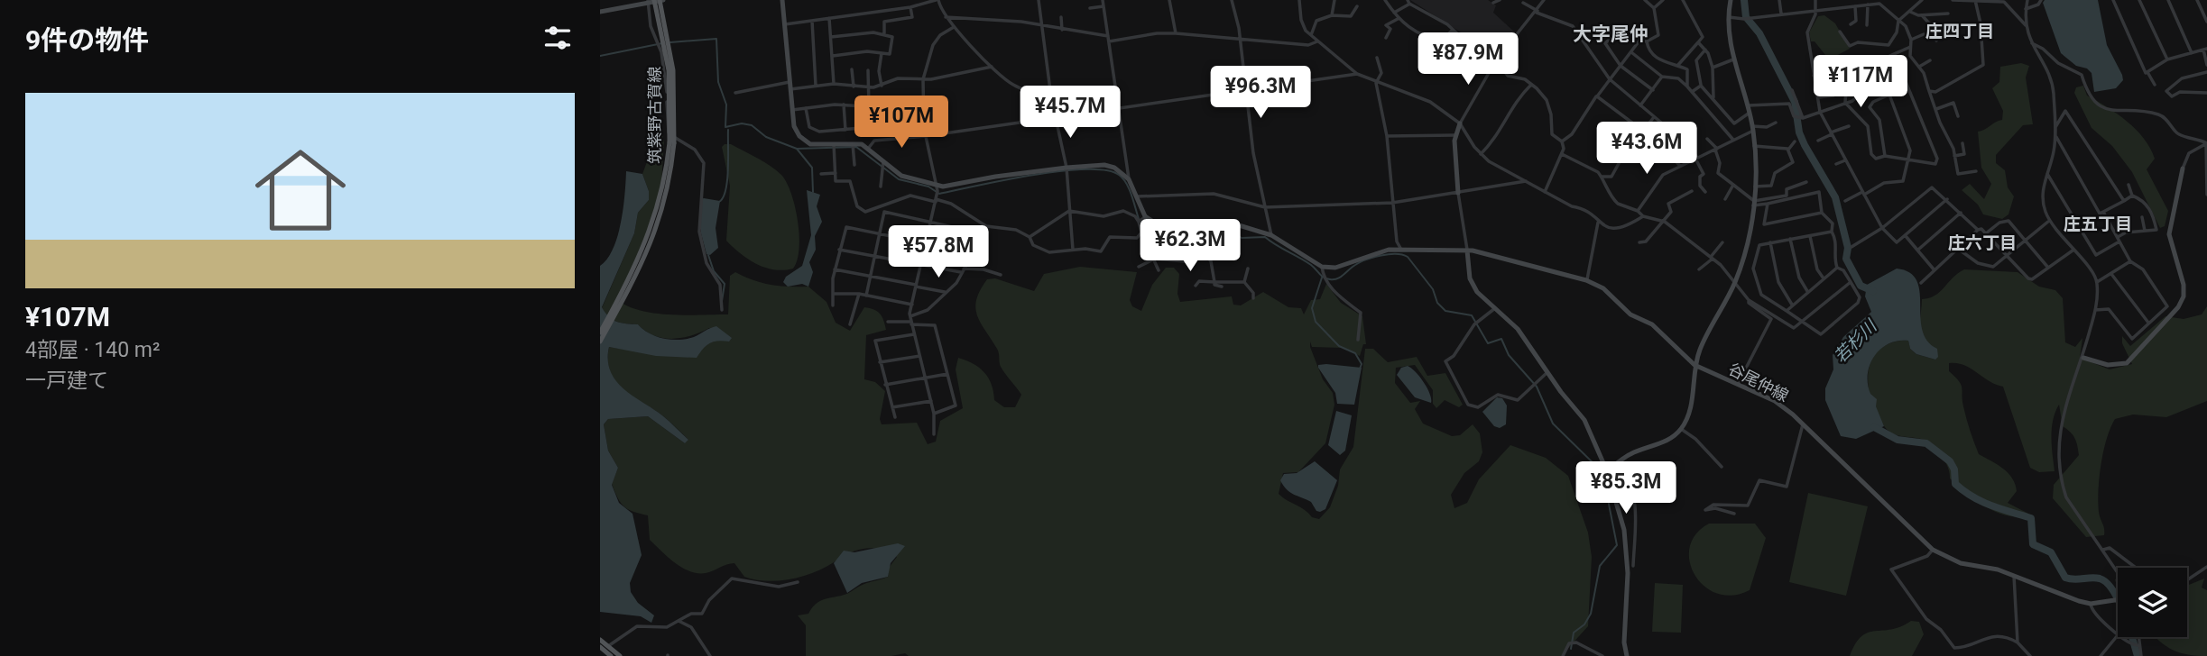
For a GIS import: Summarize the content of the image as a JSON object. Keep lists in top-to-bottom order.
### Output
{
  "streets": {
    "main road": ["筑紫野古賀線"],
    "street": ["谷尾仲線"]
  },
  "districts": [
    "庄四丁目",
    "大字尾仲",
    "庄五丁目",
    "庄六丁目"
  ],
  "water": ["若杉川"],
  "page": {
    "heading": "9件の物件",
    "price": [
      "¥87.9M",
      "¥117M",
      "¥96.3M",
      "¥45.7M",
      "¥107M",
      "¥43.6M",
      "¥62.3M",
      "¥57.8M",
      "¥85.3M"
    ],
    "list": [
      {
        "name": "¥107M",
        "note": "4部屋 · 140 m² · 一戸建て"
      }
    ]
  }
}
